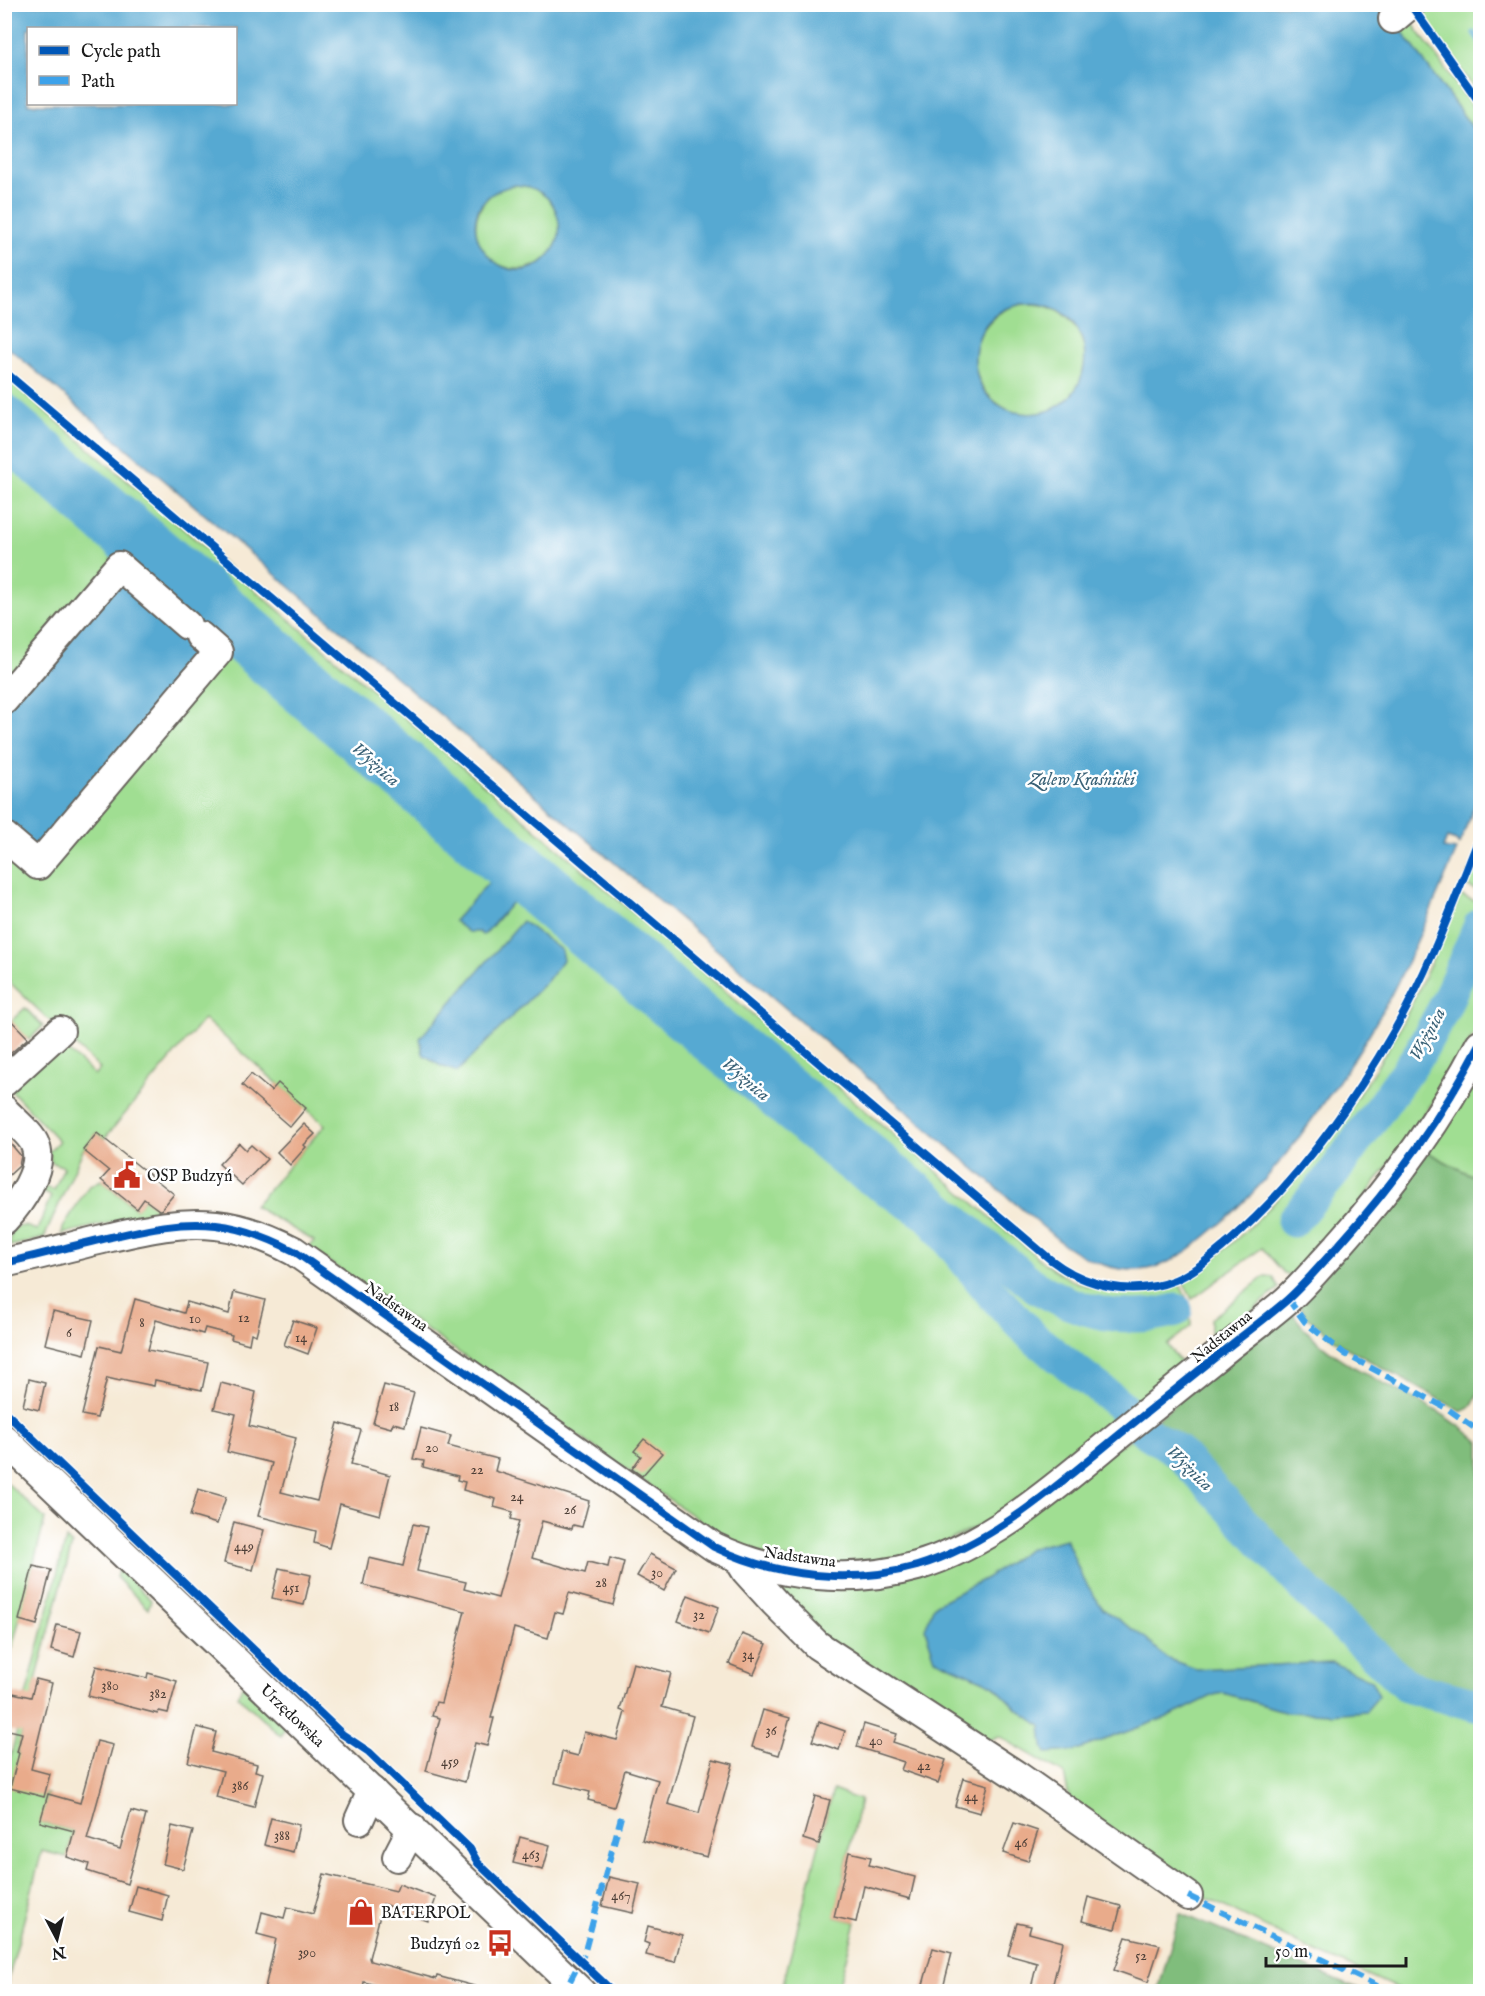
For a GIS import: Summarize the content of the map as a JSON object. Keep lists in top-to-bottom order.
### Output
{
  "streets": {
    "street": ["Nadstawna", "Urzędowska"]
  },
  "water": ["Wyżnica", "Zalew Kraśnicki"],
  "places": {
    "public building": ["OSP Budzyń"],
    "shop": ["BATERPOL"],
    "bus stop": ["Budzyń 02"]
  },
  "house_numbers": [
    "12",
    "10",
    "8",
    "6",
    "14",
    "18",
    "20",
    "22",
    "24",
    "26",
    "449",
    "30",
    "28",
    "451",
    "32",
    "34",
    "380",
    "382",
    "36",
    "40",
    "459",
    "42",
    "386",
    "44",
    "388",
    "46",
    "463",
    "467",
    "390",
    "52"
  ],
  "legend": ["Cycle path", "Path"],
  "scale_bar": "50 m",
  "north": "bottom"
}
